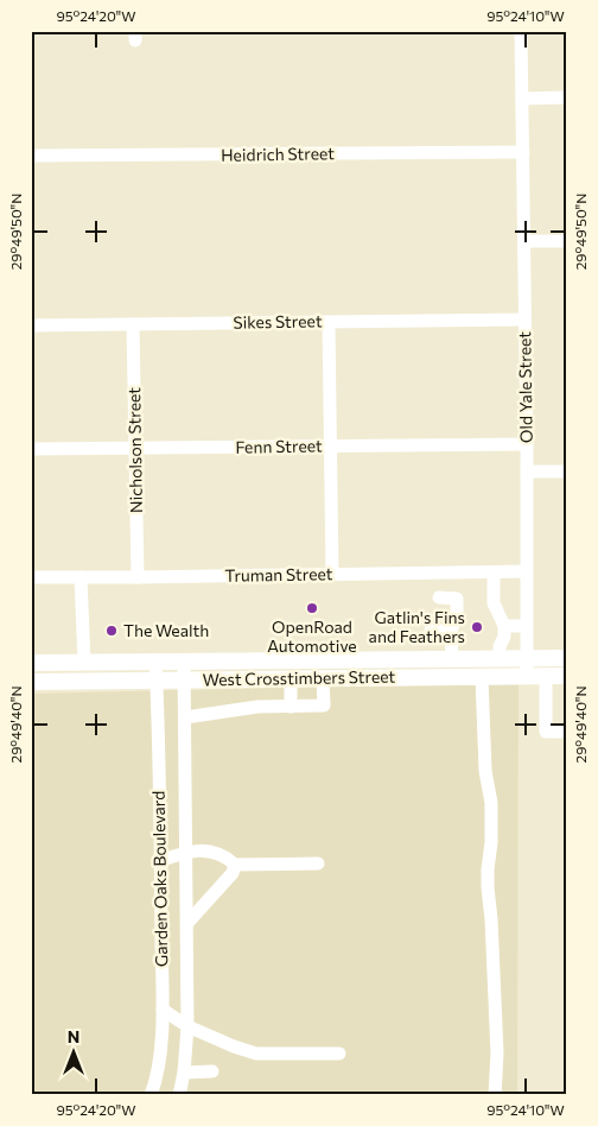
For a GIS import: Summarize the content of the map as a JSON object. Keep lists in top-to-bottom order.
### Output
{
  "streets": {
    "main road": ["West Crosstimbers Street"],
    "street": [
      "Heidrich Street",
      "Sikes Street",
      "Old Yale Street",
      "Fenn Street",
      "Nicholson Street",
      "Truman Street",
      "Garden Oaks Boulevard"
    ]
  },
  "crossings": [
    ["Heidrich Street", "Old Yale Street"],
    ["Sikes Street", "Old Yale Street"],
    ["Sikes Street", "Nicholson Street"],
    ["Old Yale Street", "Fenn Street"],
    ["Old Yale Street", "Truman Street"],
    ["Old Yale Street", "West Crosstimbers Street"],
    ["Fenn Street", "Nicholson Street"],
    ["Nicholson Street", "Truman Street"],
    ["West Crosstimbers Street", "Garden Oaks Boulevard"]
  ],
  "places": ["OpenRoad Automotive", "Gatlin's Fins and Feathers", "The Wealth"],
  "north": "top",
  "coordinates": [
    "95°24'20\"W",
    "95°24'10\"W",
    "29°49'50\"N",
    "29°49'40\"N"
  ]
}
